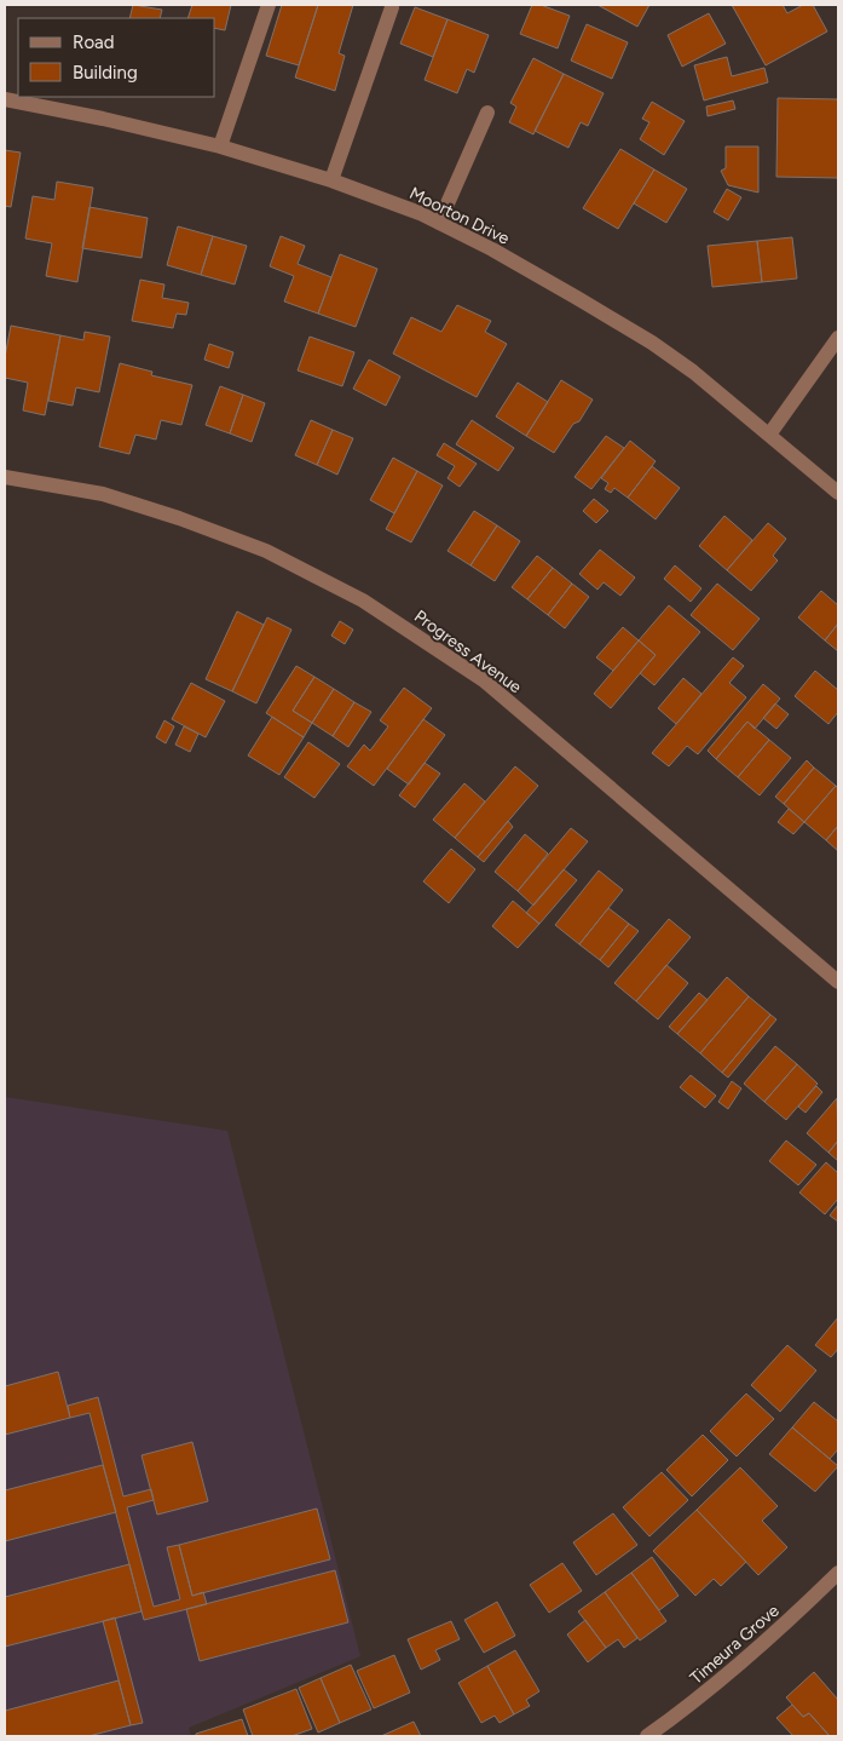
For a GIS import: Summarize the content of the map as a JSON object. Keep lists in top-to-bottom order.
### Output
{
  "streets": {
    "street": ["Moorton Drive", "Progress Avenue", "Timeura Grove"]
  },
  "legend": ["Road", "Building"]
}
